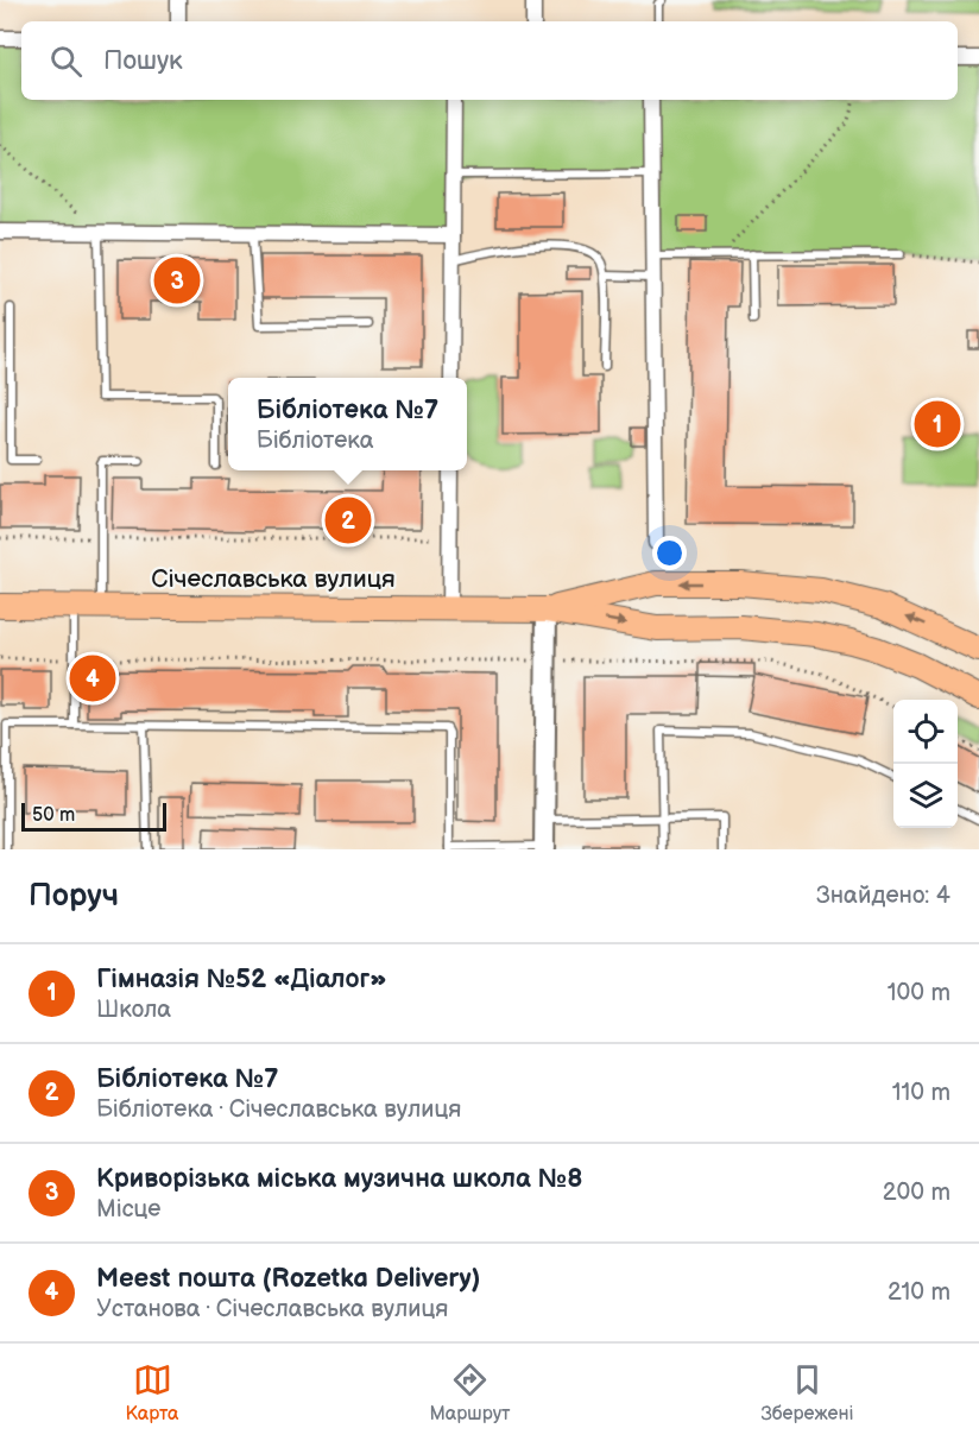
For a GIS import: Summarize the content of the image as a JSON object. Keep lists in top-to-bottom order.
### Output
{
  "streets": {
    "main road": ["Січеславська вулиця"]
  },
  "scale_bar": "50 m",
  "page": {
    "search": "Пошук",
    "pins": [
      "3",
      "1",
      "2",
      "4"
    ],
    "popup": ["Бібліотека №7", "Бібліотека"],
    "scale": "50 m",
    "heading": ["Поруч", "Знайдено: 4"],
    "list": [
      {
        "mark": "1",
        "name": "Гімназія №52 «Діалог»",
        "note": "Школа",
        "value": "100 m"
      },
      {
        "mark": "2",
        "name": "Бібліотека №7",
        "note": "Бібліотека · Січеславська вулиця",
        "value": "110 m"
      },
      {
        "mark": "3",
        "name": "Криворізька міська музична школа №8",
        "note": "Місце",
        "value": "200 m"
      },
      {
        "mark": "4",
        "name": "Meest пошта (Rozetka Delivery)",
        "note": "Установа · Січеславська вулиця",
        "value": "210 m"
      }
    ],
    "nav": ["Карта", "Маршрут", "Збережені"]
  }
}
